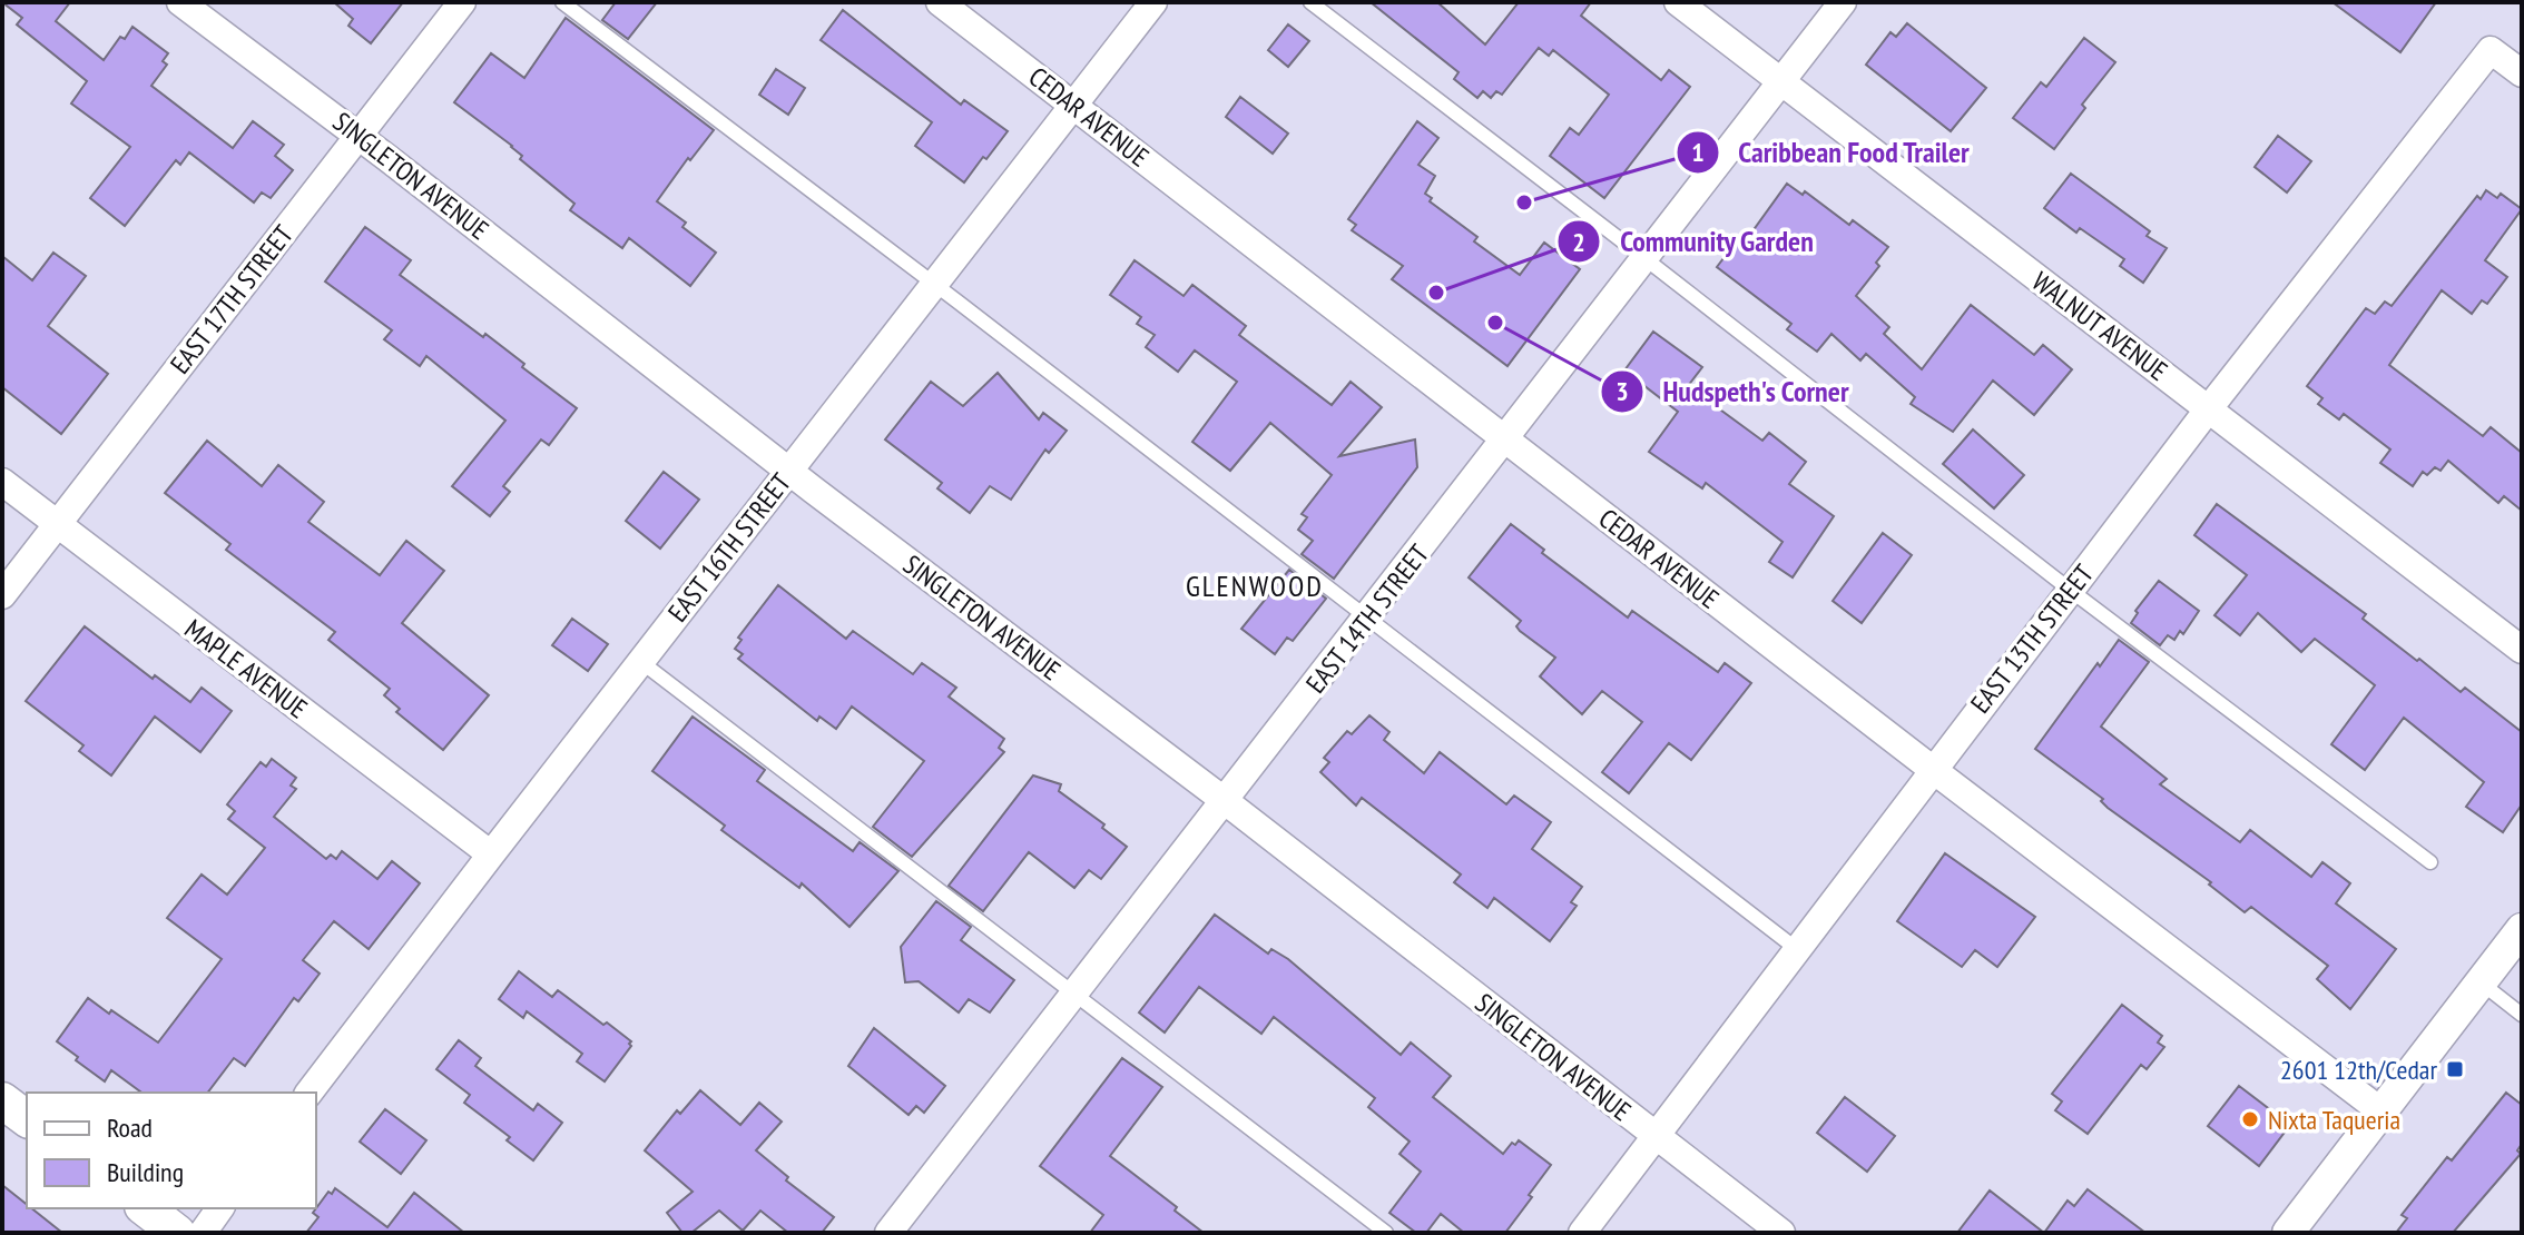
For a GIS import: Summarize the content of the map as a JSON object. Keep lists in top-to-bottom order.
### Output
{
  "streets": {
    "street": [
      "CEDAR AVENUE",
      "SINGLETON AVENUE",
      "EAST 17TH STREET",
      "WALNUT AVENUE",
      "EAST 16TH STREET",
      "EAST 14TH STREET",
      "EAST 13TH STREET",
      "MAPLE AVENUE"
    ]
  },
  "crossings": [
    ["CEDAR AVENUE", "EAST 16TH STREET"],
    ["CEDAR AVENUE", "EAST 14TH STREET"],
    ["CEDAR AVENUE", "EAST 13TH STREET"],
    ["SINGLETON AVENUE", "EAST 17TH STREET"],
    ["SINGLETON AVENUE", "EAST 16TH STREET"],
    ["SINGLETON AVENUE", "EAST 14TH STREET"],
    ["SINGLETON AVENUE", "EAST 13TH STREET"],
    ["EAST 17TH STREET", "MAPLE AVENUE"],
    ["WALNUT AVENUE", "EAST 14TH STREET"],
    ["WALNUT AVENUE", "EAST 13TH STREET"],
    ["EAST 16TH STREET", "MAPLE AVENUE"]
  ],
  "districts": ["GLENWOOD"],
  "places": {
    "other": [
      "Caribbean Food Trailer",
      "Community Garden",
      "Hudspeth's Corner",
      "Nixta Taqueria"
    ],
    "transit": ["2601 12th/Cedar"]
  },
  "legend": ["Road", "Building"]
}
